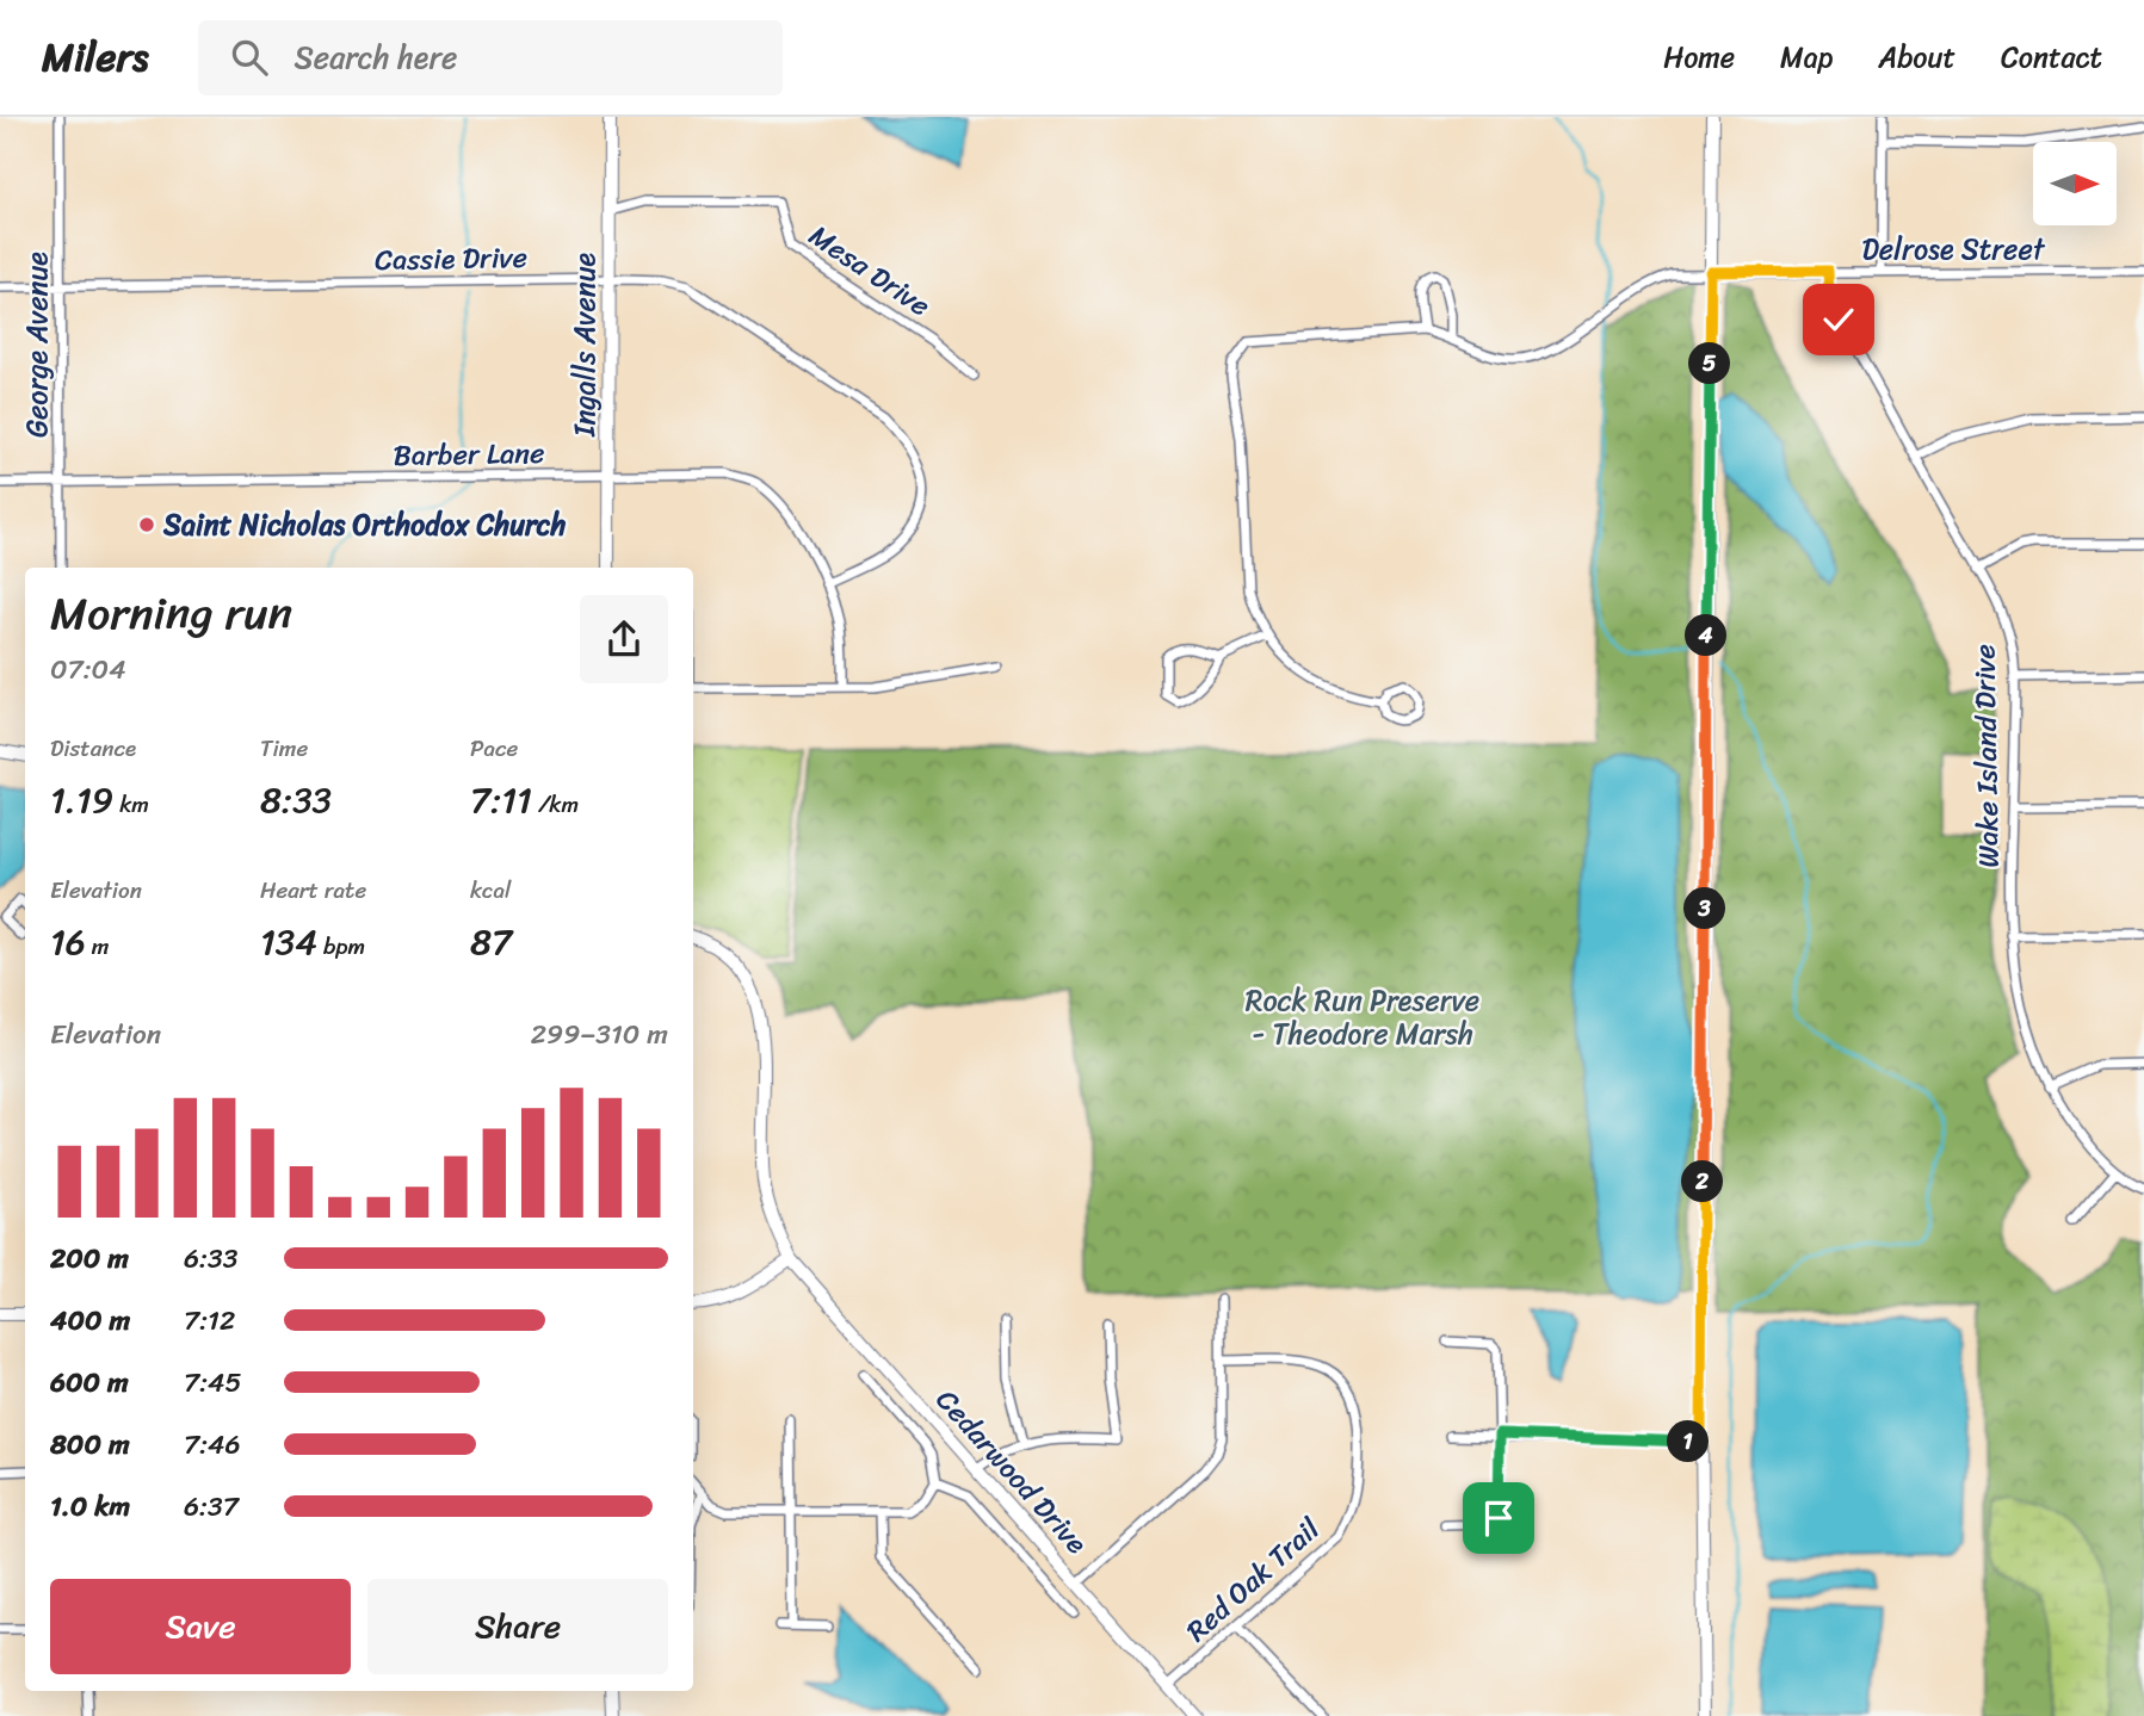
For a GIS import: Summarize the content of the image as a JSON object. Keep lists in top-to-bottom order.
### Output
{
  "streets": {
    "street": [
      "Delrose Street",
      "Cassie Drive",
      "Mesa Drive",
      "George Avenue",
      "Ingalls Avenue",
      "Barber Lane",
      "Wake Island Drive",
      "Cedarwood Drive",
      "Red Oak Trail"
    ]
  },
  "crossings": [
    ["Delrose Street", "Wake Island Drive"],
    ["Cassie Drive", "George Avenue"],
    ["Cassie Drive", "Ingalls Avenue"],
    ["Cassie Drive", "Barber Lane"],
    ["Mesa Drive", "Ingalls Avenue"],
    ["George Avenue", "Barber Lane"],
    ["Ingalls Avenue", "Barber Lane"],
    ["Cedarwood Drive", "Red Oak Trail"]
  ],
  "parks": ["Rock Run Preserve - Theodore Marsh"],
  "places": ["Saint Nicholas Orthodox Church"],
  "north": "right",
  "page": {
    "header": "Milers",
    "search": "Search here",
    "nav": [
      "Home",
      "Map",
      "About",
      "Contact"
    ],
    "pins": [
      "5",
      "4",
      "3",
      "2",
      "1"
    ],
    "heading": ["Morning run", "07:04"],
    "stats": [
      ["Distance", "1.19 km"],
      ["Time", "8:33"],
      ["Pace", "7:11 /km"],
      ["Elevation", "16 m"],
      ["Heart rate", "134 bpm"],
      ["kcal", "87"]
    ],
    "chart": ["Elevation", "299–310 m"],
    "list": [
      {
        "name": "200 m",
        "note": "6:33"
      },
      {
        "name": "400 m",
        "note": "7:12"
      },
      {
        "name": "600 m",
        "note": "7:45"
      },
      {
        "name": "800 m",
        "note": "7:46"
      },
      {
        "name": "1.0 km",
        "note": "6:37"
      }
    ],
    "buttons": ["Save", "Share"]
  }
}
